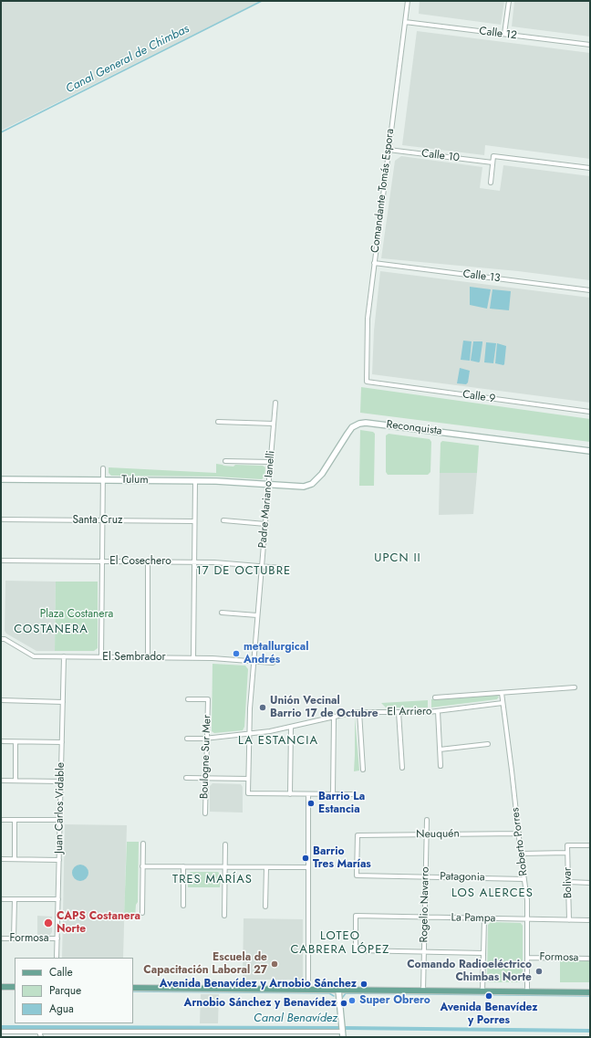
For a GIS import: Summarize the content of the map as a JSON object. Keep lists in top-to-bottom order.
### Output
{
  "streets": {
    "street": [
      "Calle 12",
      "Calle 10",
      "Comandante Tomás Espora",
      "Calle 13",
      "Calle 9",
      "Reconquista",
      "Tulum",
      "Padre Mariano Ianelli",
      "Santa Cruz",
      "El Cosechero",
      "El Sembrador",
      "El Arriero",
      "Boulogne Sur Mer",
      "Juan Carlos Vidable",
      "Neuquén",
      "Roberto Porres",
      "Patagonia",
      "Bolivar",
      "Rogelio Navarro",
      "La Pampa",
      "Formosa"
    ]
  },
  "crossings": [
    ["Calle 12", "Comandante Tomás Espora"],
    ["Calle 10", "Comandante Tomás Espora"],
    ["Comandante Tomás Espora", "Calle 13"],
    ["Comandante Tomás Espora", "Calle 9"],
    ["Reconquista", "Tulum"],
    ["Reconquista", "Padre Mariano Ianelli"],
    ["Tulum", "Padre Mariano Ianelli"],
    ["Padre Mariano Ianelli", "El Cosechero"],
    ["Padre Mariano Ianelli", "El Sembrador"],
    ["Padre Mariano Ianelli", "El Arriero"],
    ["El Sembrador", "Juan Carlos Vidable"],
    ["El Arriero", "Boulogne Sur Mer"],
    ["El Arriero", "Roberto Porres"],
    ["Juan Carlos Vidable", "Formosa"],
    ["Neuquén", "Roberto Porres"],
    ["Neuquén", "Patagonia"],
    ["Neuquén", "Rogelio Navarro"],
    ["Roberto Porres", "Patagonia"],
    ["Roberto Porres", "La Pampa"],
    ["Roberto Porres", "Formosa"],
    ["Patagonia", "Rogelio Navarro"],
    ["Bolivar", "La Pampa"],
    ["Rogelio Navarro", "La Pampa"]
  ],
  "districts": [
    "UPCN II",
    "17 DE OCTUBRE",
    "COSTANERA",
    "LA ESTANCIA",
    "TRES MARÍAS",
    "LOS ALERCES",
    "LOTEO CABRERA LÓPEZ"
  ],
  "water": ["Canal General de Chimbas", "Canal Benavídez"],
  "parks": ["Plaza Costanera"],
  "places": [
    "metallurgical Andrés",
    "Unión Vecinal Barrio 17 de Octubre",
    "Barrio La Estancia",
    "Barrio Tres Marías",
    "CAPS Costanera Norte",
    "Escuela de Capacitación Laboral 27",
    "Comando Radioeléctrico Chimbas Norte",
    "Avenida Benavídez y Arnobio Sánchez",
    "Avenida Benavídez y Porres",
    "Super Obrero",
    "Arnobio Sánchez y Benavídez"
  ],
  "legend": ["Calle", "Parque", "Agua"]
}
